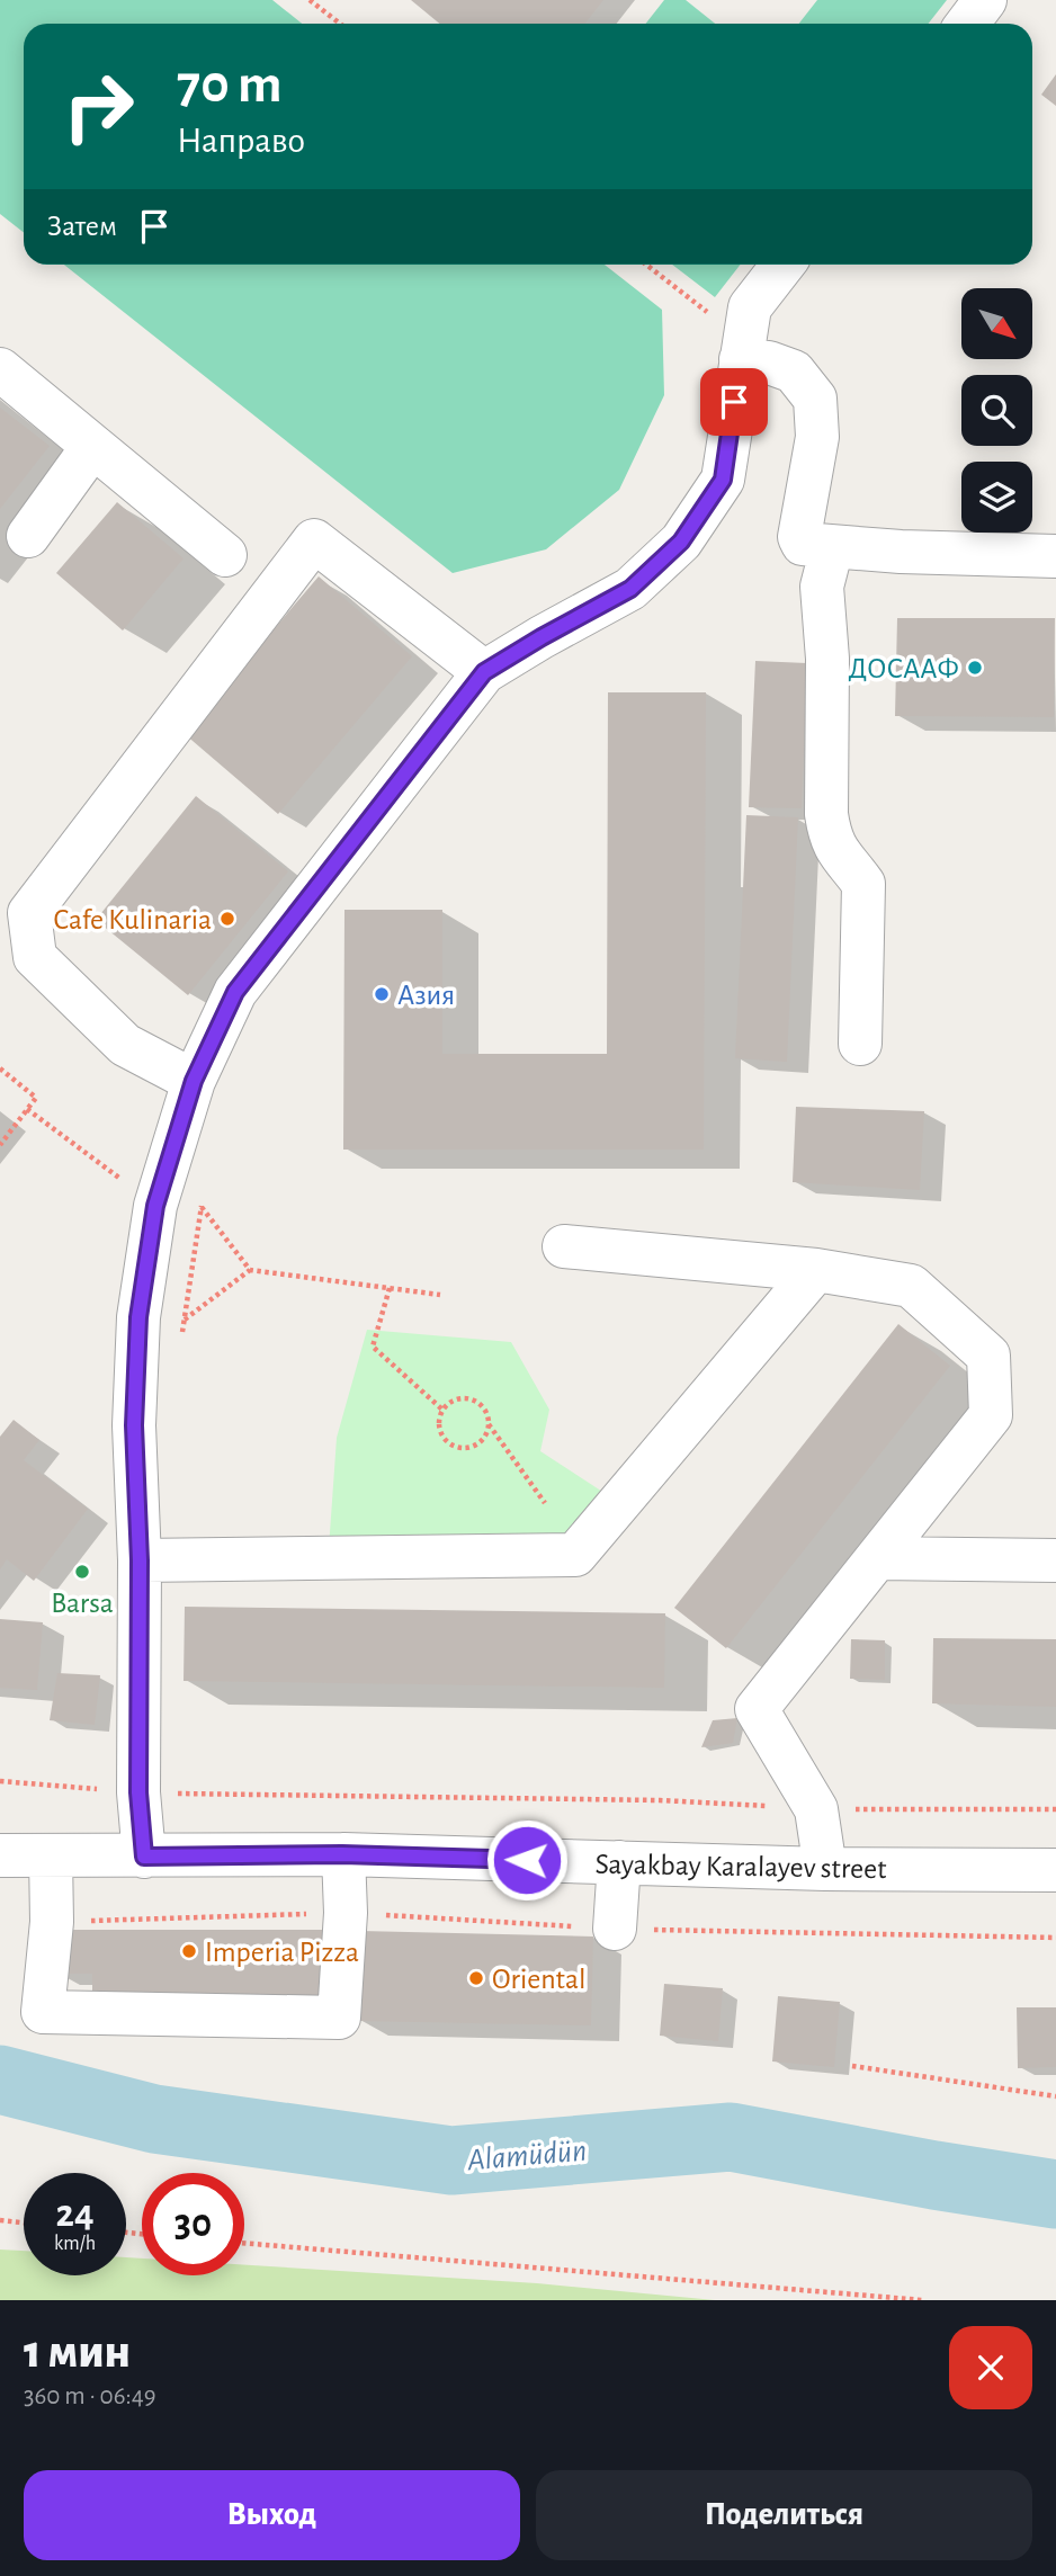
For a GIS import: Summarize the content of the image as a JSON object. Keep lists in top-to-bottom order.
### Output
{
  "streets": {
    "street": ["Sayakbay Karalayev street"]
  },
  "water": ["Alamüdün"],
  "places": [
    "ДОСААФ",
    "Cafe Kulinaria",
    "Азия",
    "Barsa",
    "Imperia Pizza",
    "Oriental"
  ],
  "north": "bottom right",
  "page": {
    "turn": ["70 m", "Направо"],
    "then": "Затем",
    "speed": "24 km/h",
    "limit": "30",
    "heading": ["1 мин", "360 m · 06:49"],
    "buttons": ["Выход", "Поделиться"]
  }
}
